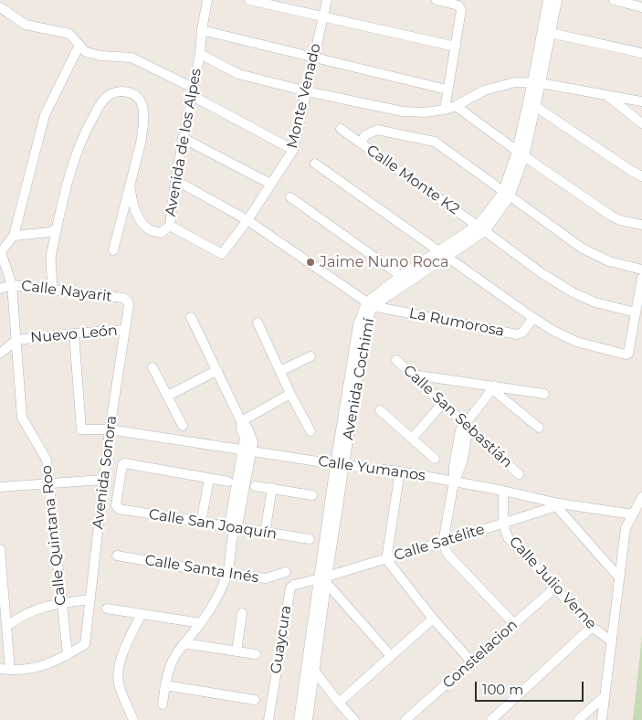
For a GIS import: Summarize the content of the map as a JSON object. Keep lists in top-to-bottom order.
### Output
{
  "streets": {
    "street": [
      "Monte Venado",
      "Avenida de los Alpes",
      "Calle Monte K2",
      "Calle Nayarit",
      "La Rumorosa",
      "Nuevo León",
      "Avenida Cochimí",
      "Calle San Sebastián",
      "Calle Yumanos",
      "Avenida Sonora",
      "Calle San Joaquín",
      "Calle Quintana Roo",
      "Calle Satélite",
      "Calle Santa Inés",
      "Calle Julio Verne",
      "Guaycura",
      "Constelacion"
    ]
  },
  "crossings": [
    ["Monte Venado", "Avenida de los Alpes"],
    ["Calle Monte K2", "Avenida Cochimí"],
    ["Calle Nayarit", "Avenida Sonora"],
    ["Calle Nayarit", "Calle Quintana Roo"],
    ["La Rumorosa", "Avenida Cochimí"],
    ["Nuevo León", "Calle Yumanos"],
    ["Nuevo León", "Avenida Sonora"],
    ["Nuevo León", "Calle Quintana Roo"],
    ["Avenida Cochimí", "Calle Yumanos"],
    ["Avenida Cochimí", "Calle Satélite"],
    ["Avenida Cochimí", "Guaycura"],
    ["Calle Yumanos", "Avenida Sonora"],
    ["Calle Yumanos", "Calle Satélite"],
    ["Calle Yumanos", "Calle Julio Verne"],
    ["Avenida Sonora", "Calle Quintana Roo"],
    ["Calle Satélite", "Calle Julio Verne"],
    ["Calle Satélite", "Guaycura"],
    ["Calle Julio Verne", "Constelacion"]
  ],
  "places": ["Jaime Nuno Roca"],
  "scale_bar": "100 m"
}
